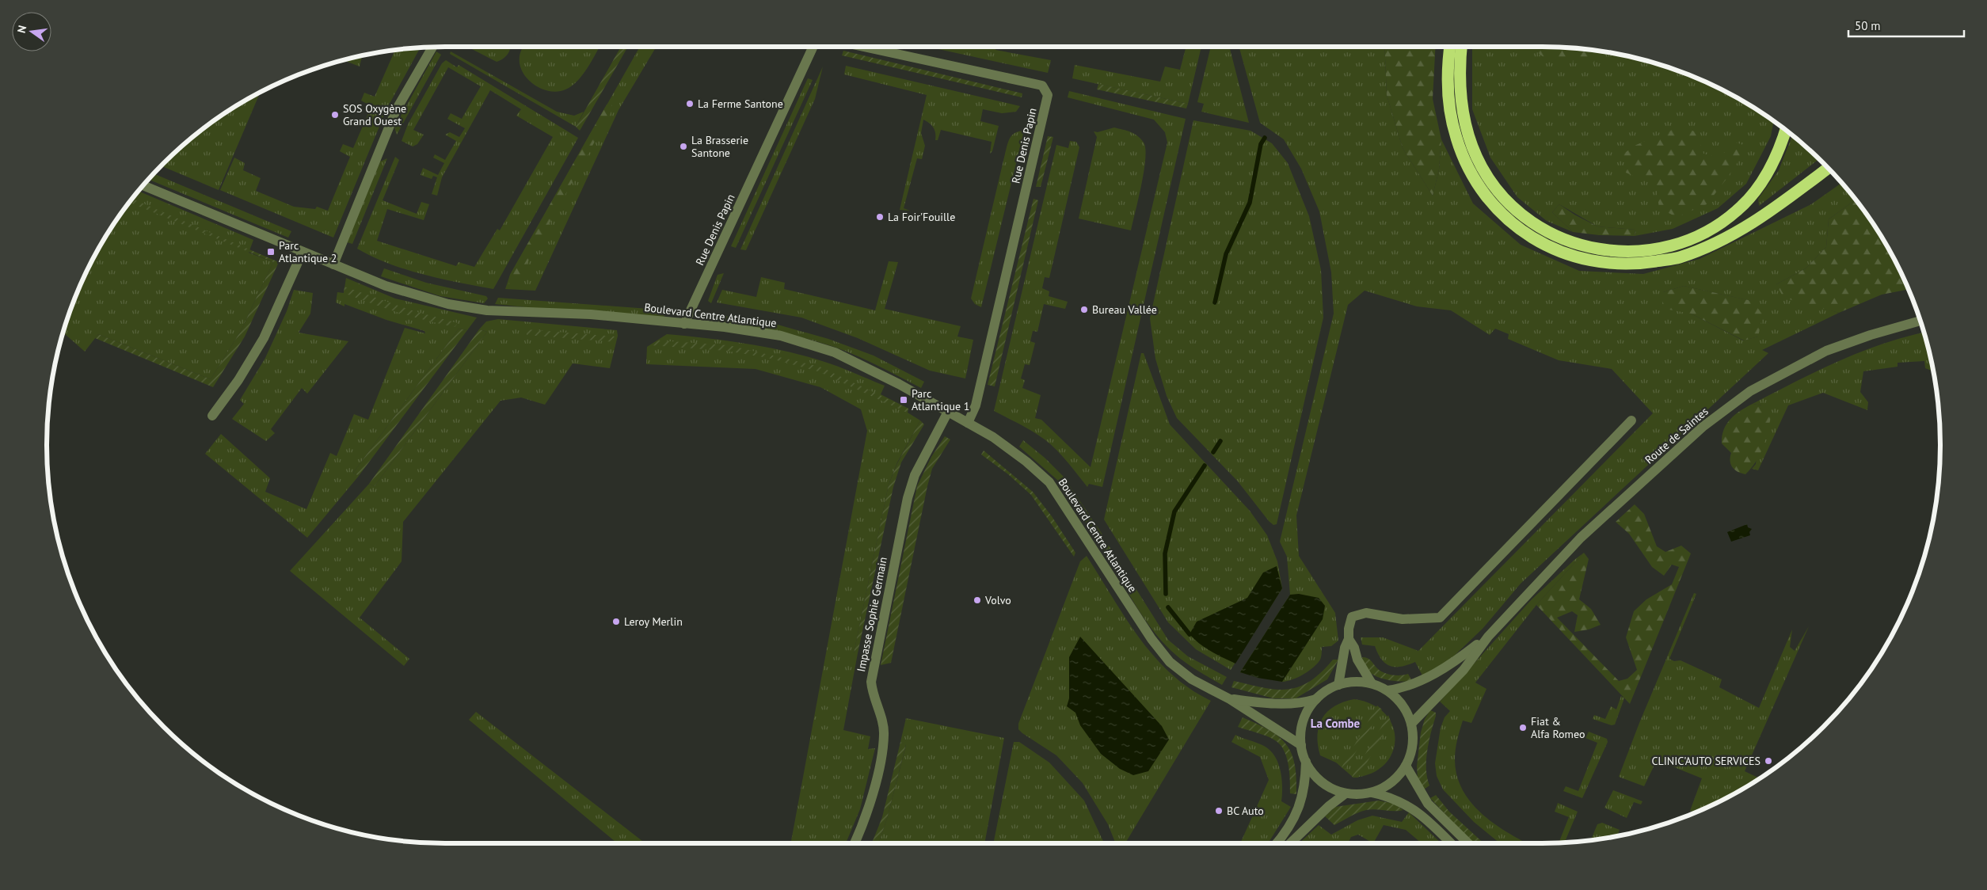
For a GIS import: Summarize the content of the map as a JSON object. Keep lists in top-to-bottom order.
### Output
{
  "streets": {
    "street": [
      "Rue Denis Papin",
      "Boulevard Centre Atlantique",
      "Route de Saintes",
      "Impasse Sophie Germain"
    ]
  },
  "crossings": [
    ["Rue Denis Papin", "Boulevard Centre Atlantique"],
    ["Boulevard Centre Atlantique", "Impasse Sophie Germain"]
  ],
  "districts": ["La Combe"],
  "places": {
    "other": [
      "La Ferme Santone",
      "SOS Oxygène Grand Ouest",
      "La Brasserie Santone",
      "La Foir'Fouille",
      "Bureau Vallée",
      "Volvo",
      "Leroy Merlin",
      "Fiat & Alfa Romeo",
      "CLINIC'AUTO SERVICES",
      "BC Auto"
    ],
    "transit": ["Parc Atlantique 2", "Parc Atlantique 1"]
  },
  "scale_bar": "50 m",
  "north": "left"
}
